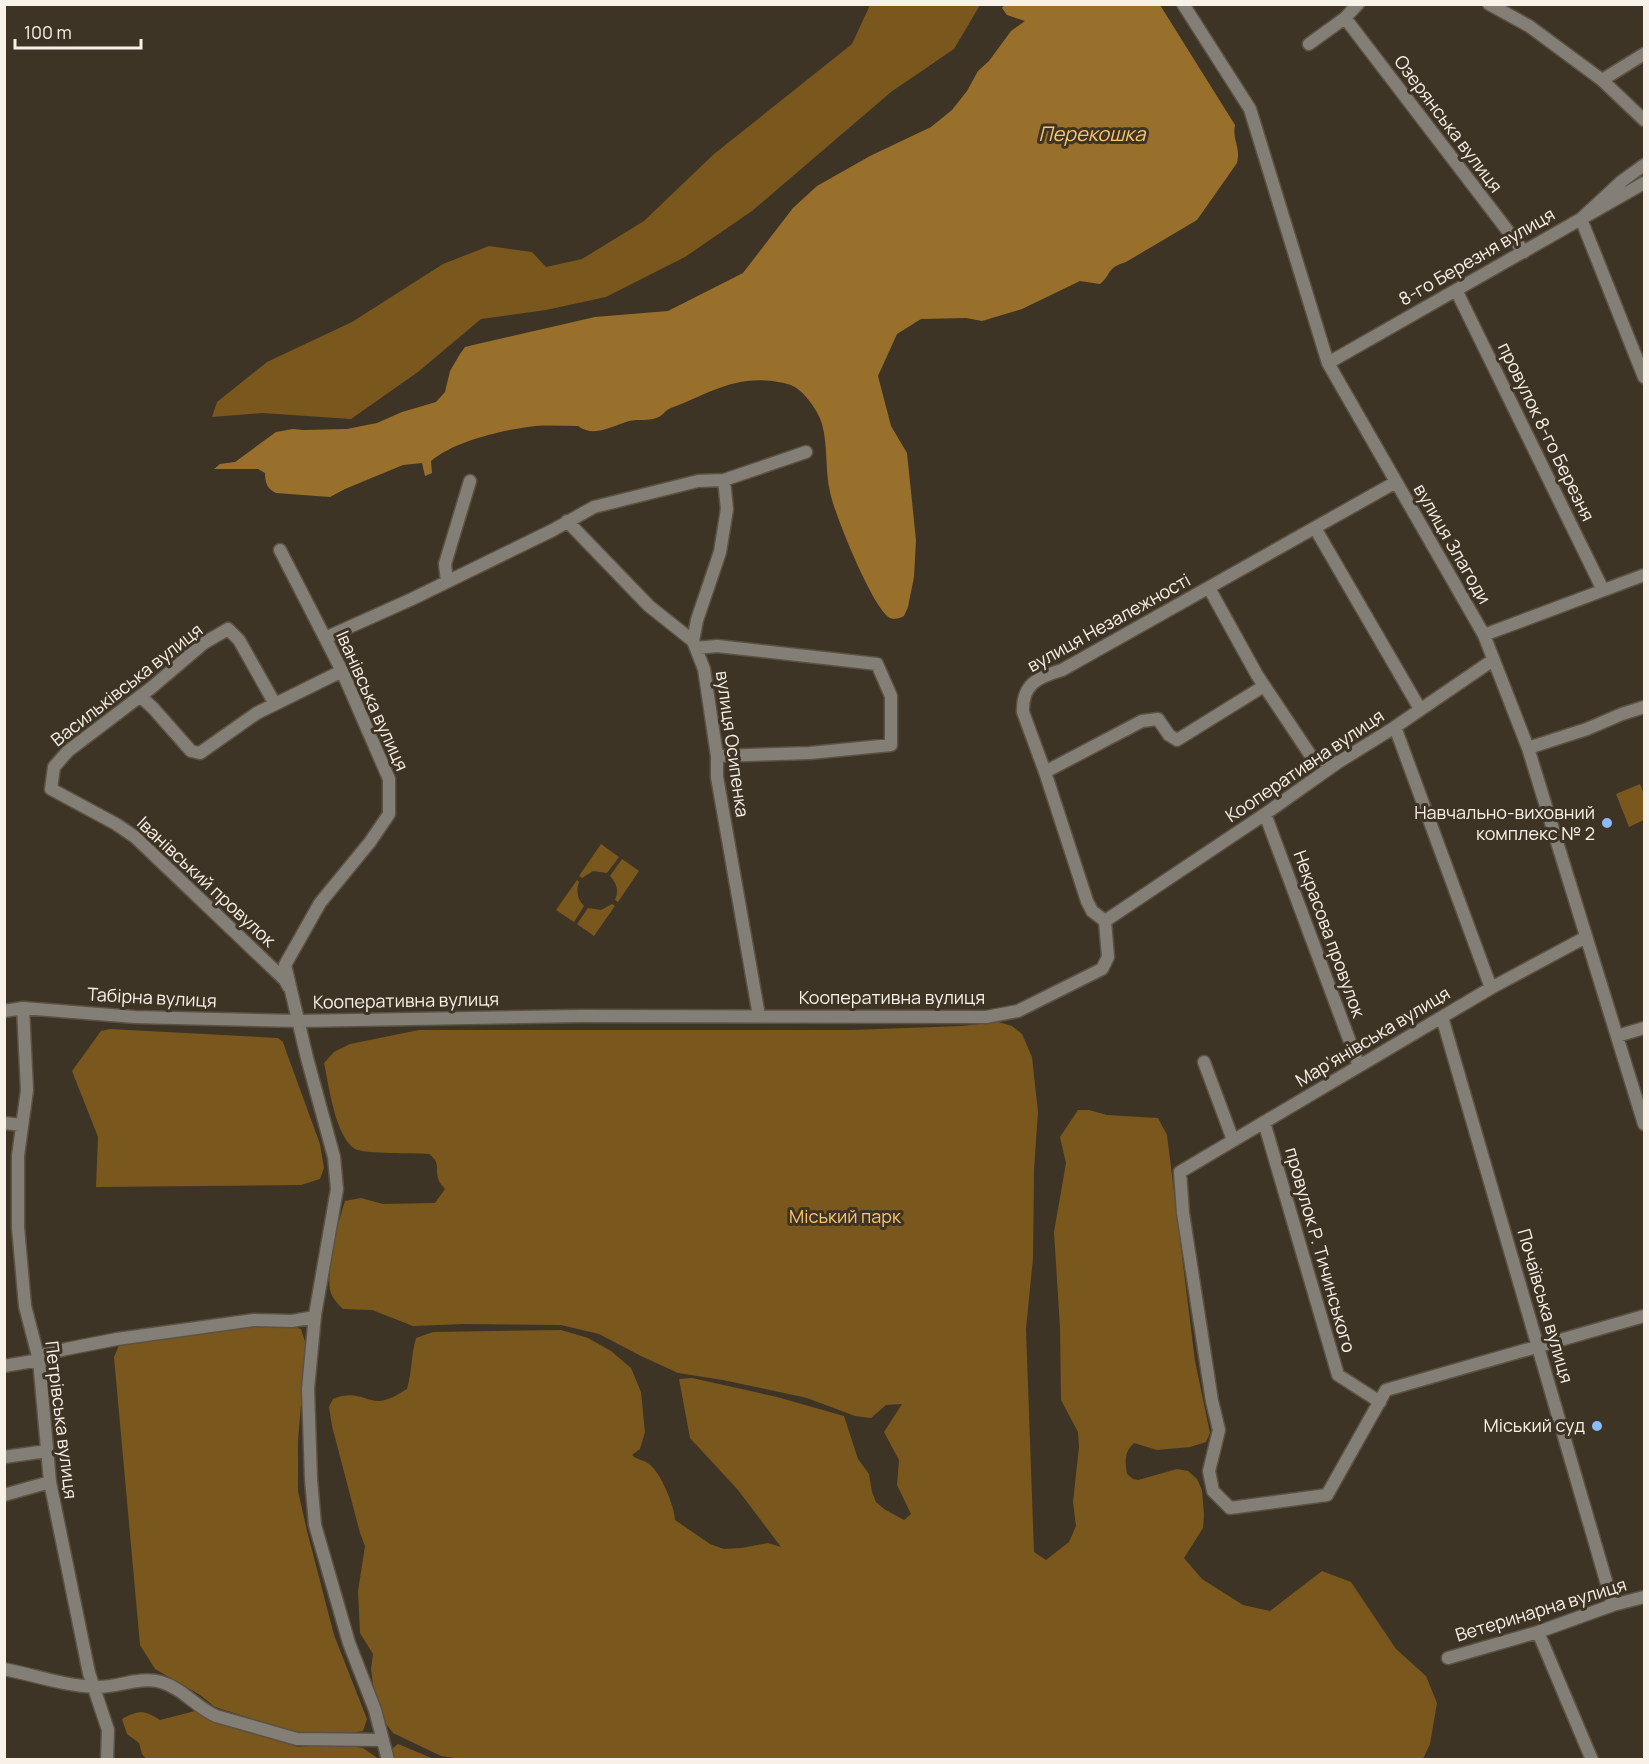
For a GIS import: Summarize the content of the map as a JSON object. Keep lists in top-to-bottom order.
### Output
{
  "streets": {
    "street": [
      "Озерянська вулиця",
      "8-го Березня вулиця",
      "провулок 8-го Березня",
      "вулиця Злагоди",
      "вулиця Незалежності",
      "Васильківська вулиця",
      "Іванівська вулиця",
      "вулиця Осипенка",
      "Кооперативна вулиця",
      "Іванівський провулок",
      "Некрасова провулок",
      "Табірна вулиця",
      "Мар’янівська вулиця",
      "провулок Р. Тичинського",
      "Почаївська вулиця",
      "Петрівська вулиця",
      "Ветеринарна вулиця"
    ]
  },
  "crossings": [
    ["Озерянська вулиця", "8-го Березня вулиця"],
    ["8-го Березня вулиця", "провулок 8-го Березня"],
    ["8-го Березня вулиця", "вулиця Злагоди"],
    ["вулиця Злагоди", "вулиця Незалежності"],
    ["вулиця Злагоди", "Кооперативна вулиця"],
    ["вулиця Злагоди", "Мар’янівська вулиця"],
    ["вулиця Незалежності", "Кооперативна вулиця"],
    ["Васильківська вулиця", "Іванівський провулок"],
    ["Іванівська вулиця", "Кооперативна вулиця"],
    ["Іванівська вулиця", "Іванівський провулок"],
    ["Іванівська вулиця", "Табірна вулиця"],
    ["вулиця Осипенка", "Кооперативна вулиця"],
    ["Кооперативна вулиця", "Некрасова провулок"],
    ["Кооперативна вулиця", "Табірна вулиця"],
    ["Некрасова провулок", "Мар’янівська вулиця"],
    ["Табірна вулиця", "Петрівська вулиця"],
    ["Мар’янівська вулиця", "провулок Р. Тичинського"],
    ["Мар’янівська вулиця", "Почаївська вулиця"],
    ["Почаївська вулиця", "Ветеринарна вулиця"]
  ],
  "water": ["Перекошка"],
  "parks": ["Міський парк"],
  "places": ["Навчально-виховний комплекс № 2", "Міський суд"],
  "scale_bar": "100 m"
}
